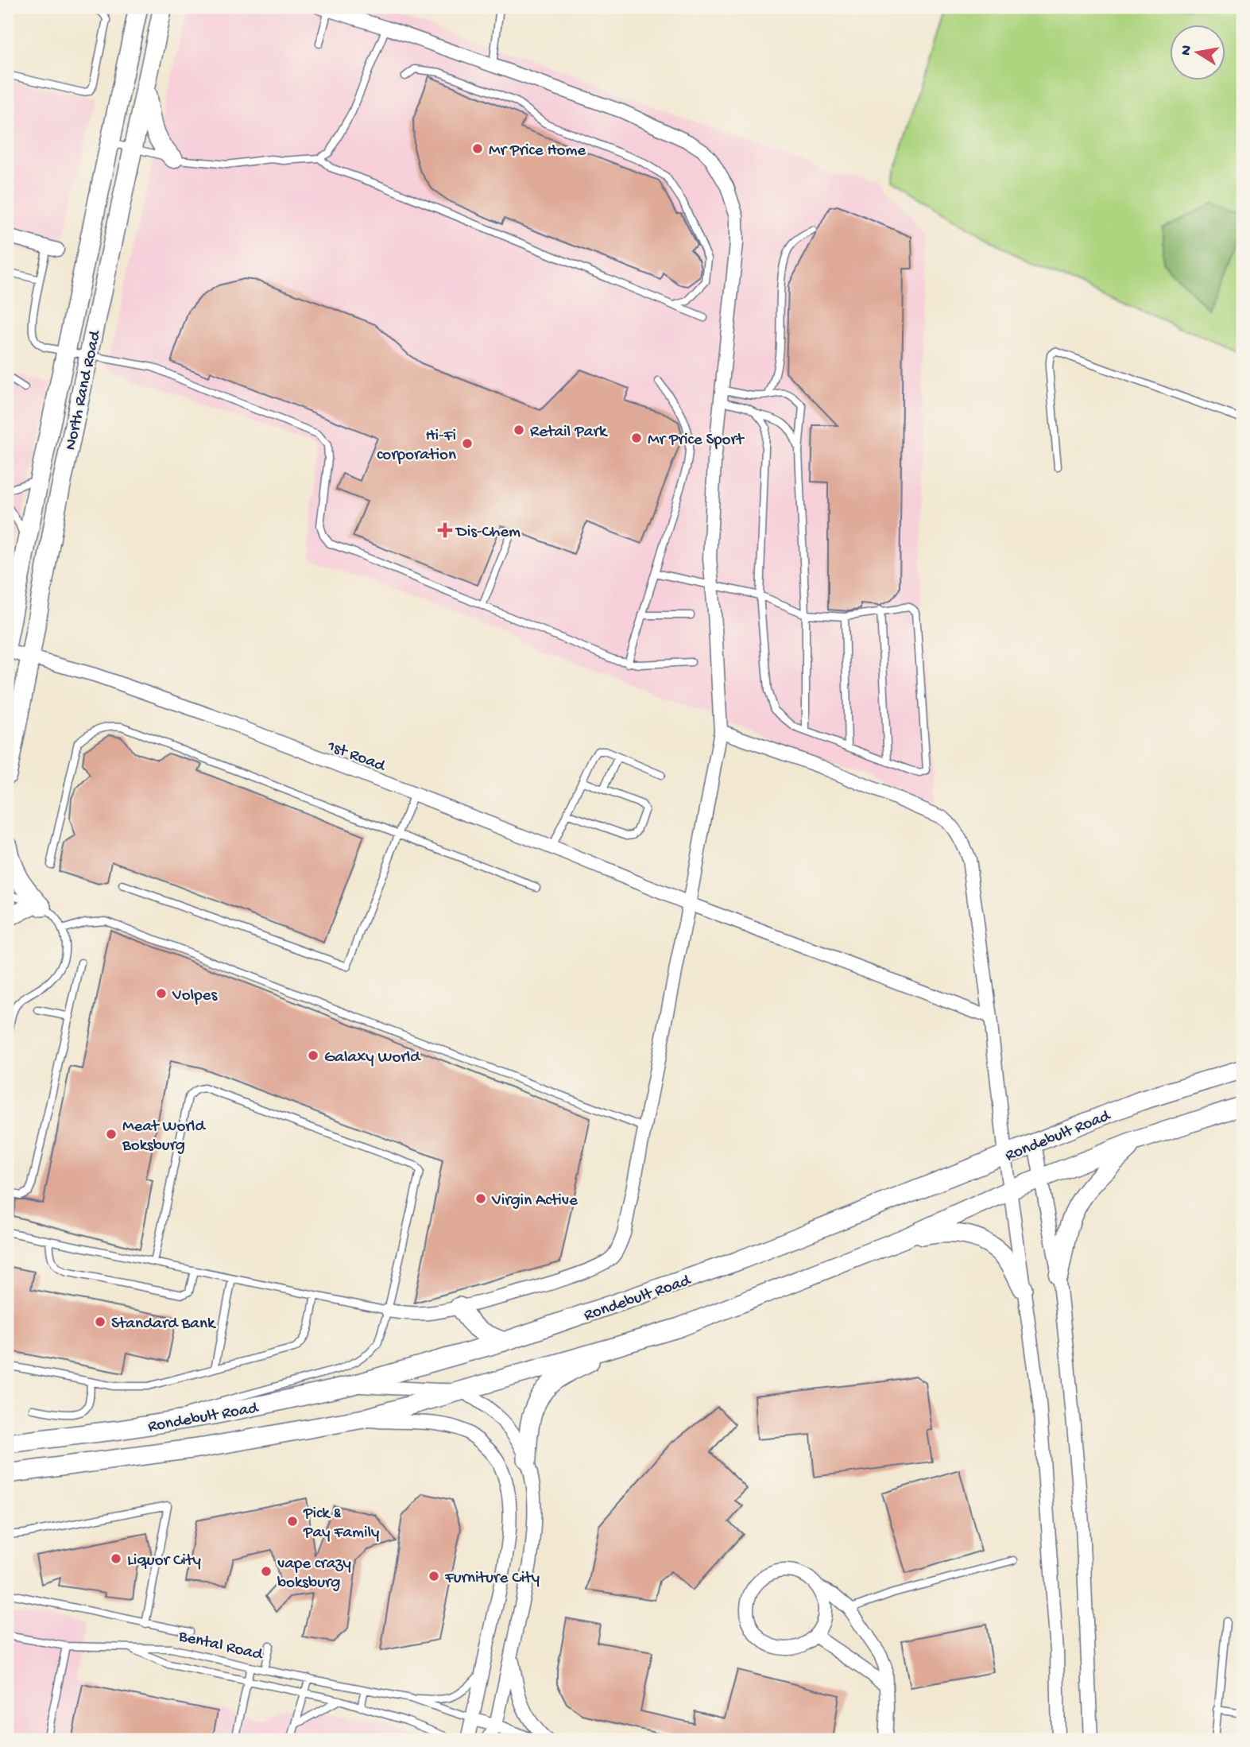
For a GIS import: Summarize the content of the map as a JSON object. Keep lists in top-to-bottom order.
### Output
{
  "streets": {
    "main road": ["North Rand Road", "Rondebult Road"],
    "street": ["1st Road", "Bental Road"]
  },
  "crossings": [
    ["North Rand Road", "1st Road"]
  ],
  "places": {
    "other": [
      "Mr Price Home",
      "Retail Park",
      "Mr Price Sport",
      "Hi-Fi corporation",
      "Volpes",
      "Galaxy World",
      "Meat World Boksburg",
      "Virgin Active",
      "Standard Bank",
      "Pick & Pay Family",
      "Liquor City",
      "vape crazy boksburg",
      "Furniture City"
    ],
    "health": ["Dis-Chem"]
  },
  "north": "left"
}
